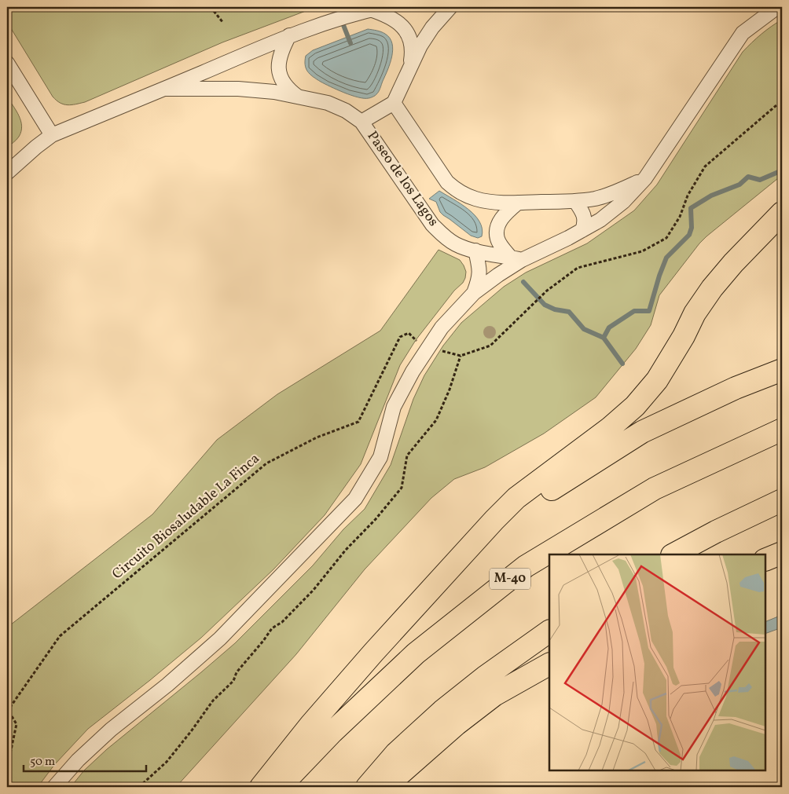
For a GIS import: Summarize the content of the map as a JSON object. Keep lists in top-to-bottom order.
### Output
{
  "streets": {
    "highway": ["M-40"],
    "street": ["Paseo de los Lagos"],
    "path": ["Circuito Biosaludable La Finca"]
  },
  "scale_bar": "50 m"
}
